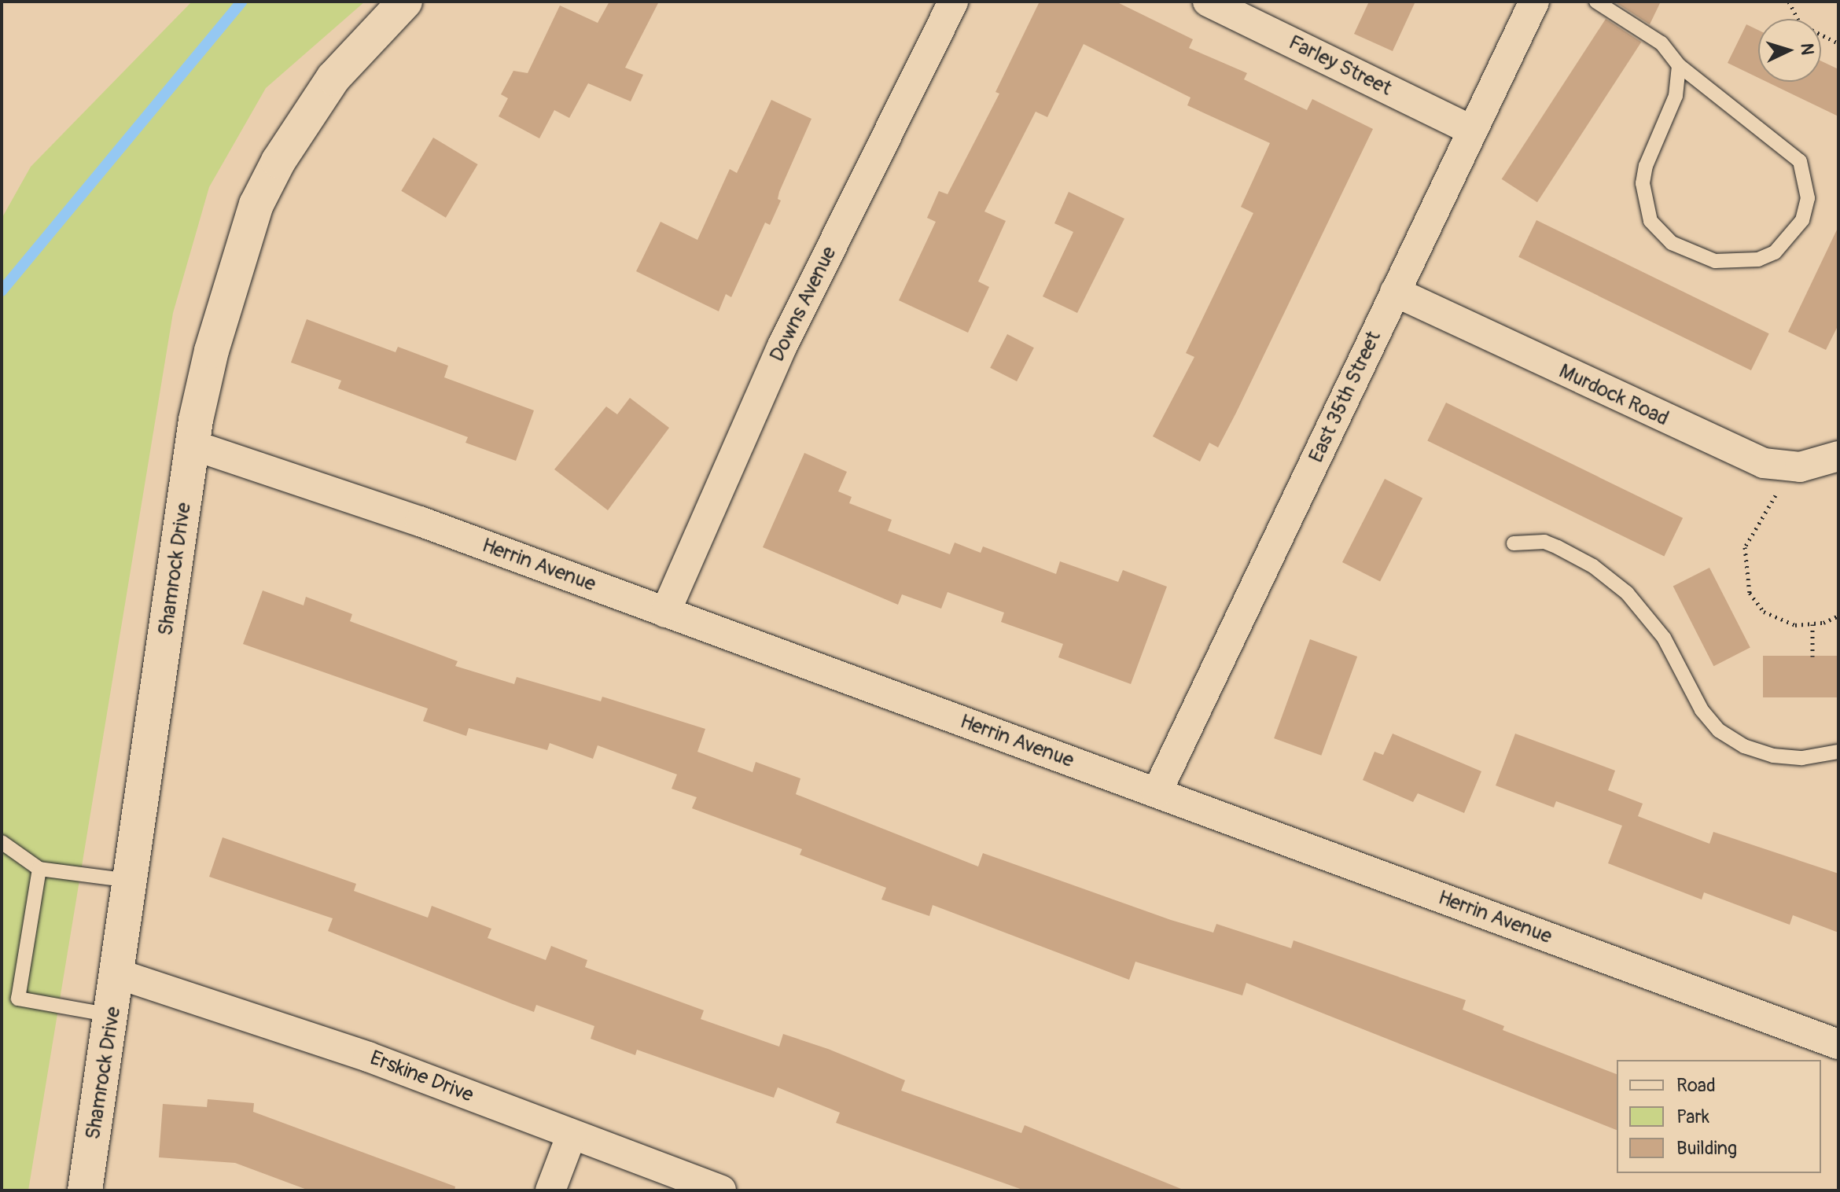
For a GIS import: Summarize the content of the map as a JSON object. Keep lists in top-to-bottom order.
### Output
{
  "streets": {
    "street": [
      "Farley Street",
      "Downs Avenue",
      "Murdock Road",
      "East 35th Street",
      "Herrin Avenue",
      "Shamrock Drive",
      "Erskine Drive"
    ]
  },
  "crossings": [
    ["Farley Street", "East 35th Street"],
    ["Downs Avenue", "Herrin Avenue"],
    ["Murdock Road", "East 35th Street"],
    ["East 35th Street", "Herrin Avenue"],
    ["Herrin Avenue", "Shamrock Drive"],
    ["Shamrock Drive", "Erskine Drive"]
  ],
  "legend": ["Road", "Park", "Building"],
  "north": "right"
}
